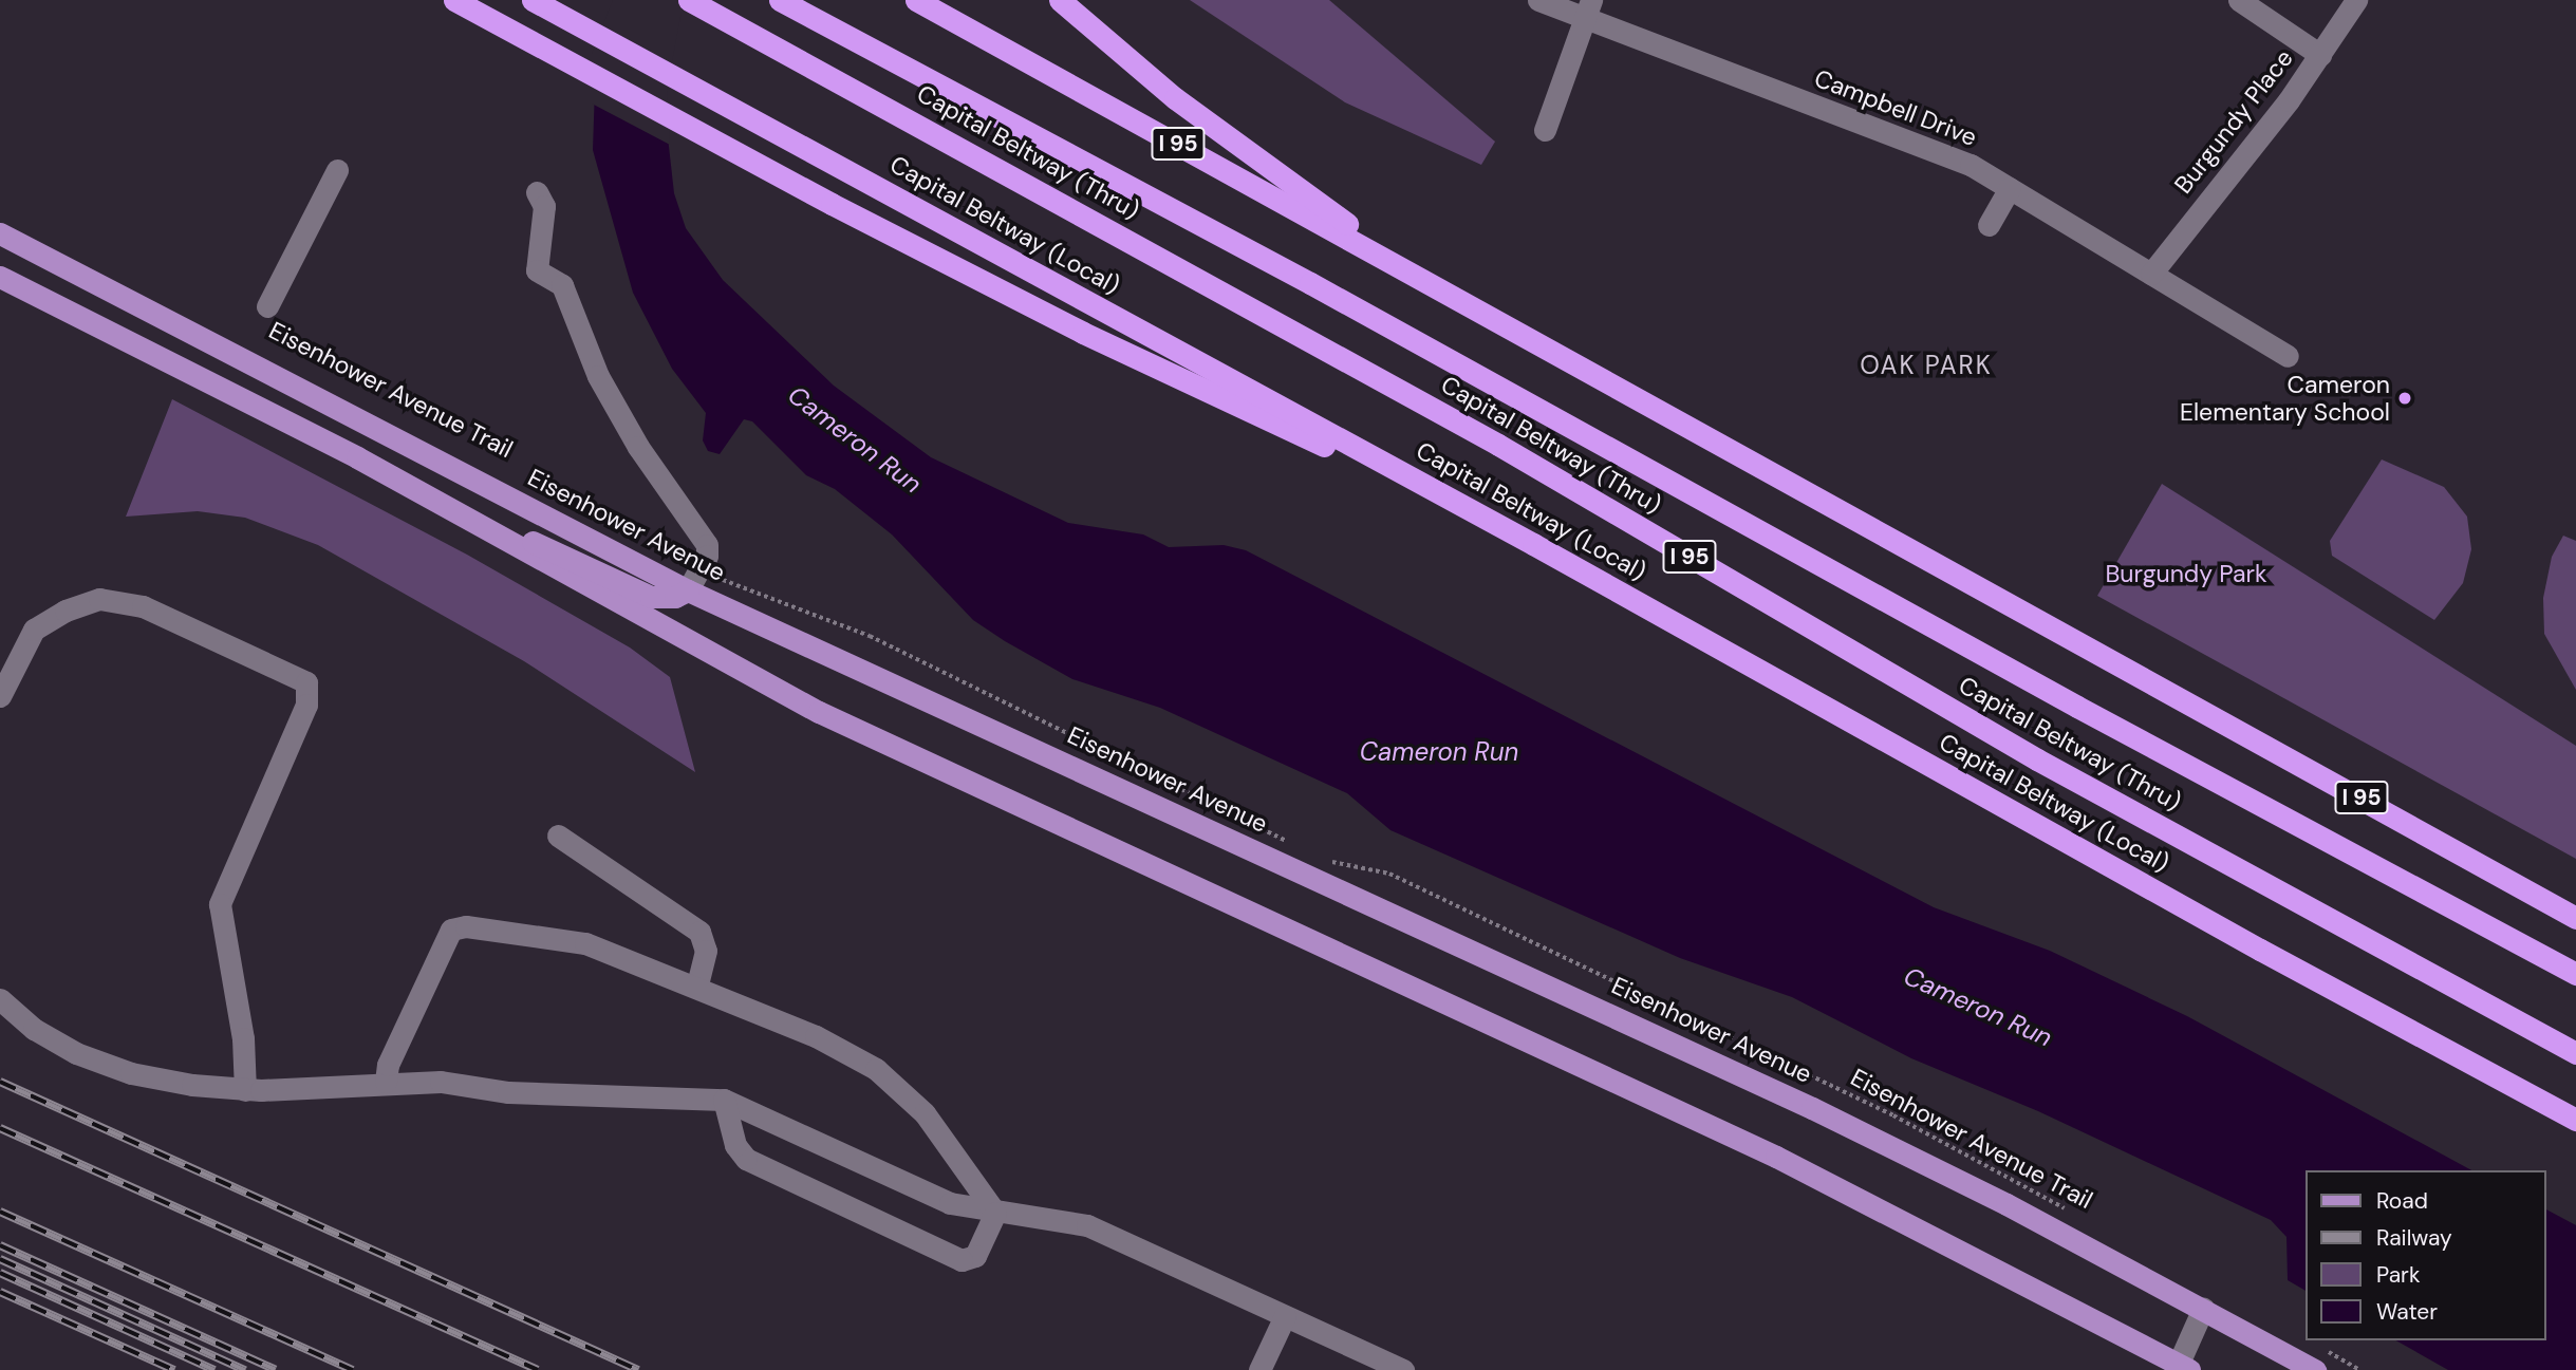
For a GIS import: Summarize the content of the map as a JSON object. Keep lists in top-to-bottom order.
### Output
{
  "streets": {
    "highway": ["I 95", "Capital Beltway (Thru)", "Capital Beltway (Local)"],
    "main road": ["Eisenhower Avenue"],
    "street": ["Campbell Drive", "Burgundy Place"],
    "path": ["Eisenhower Avenue Trail"]
  },
  "crossings": [
    ["Campbell Drive", "Burgundy Place"]
  ],
  "districts": ["OAK PARK"],
  "water": ["Cameron Run"],
  "parks": ["Burgundy Park"],
  "places": ["Cameron Elementary School"],
  "legend": [
    "Road",
    "Railway",
    "Park",
    "Water"
  ]
}
